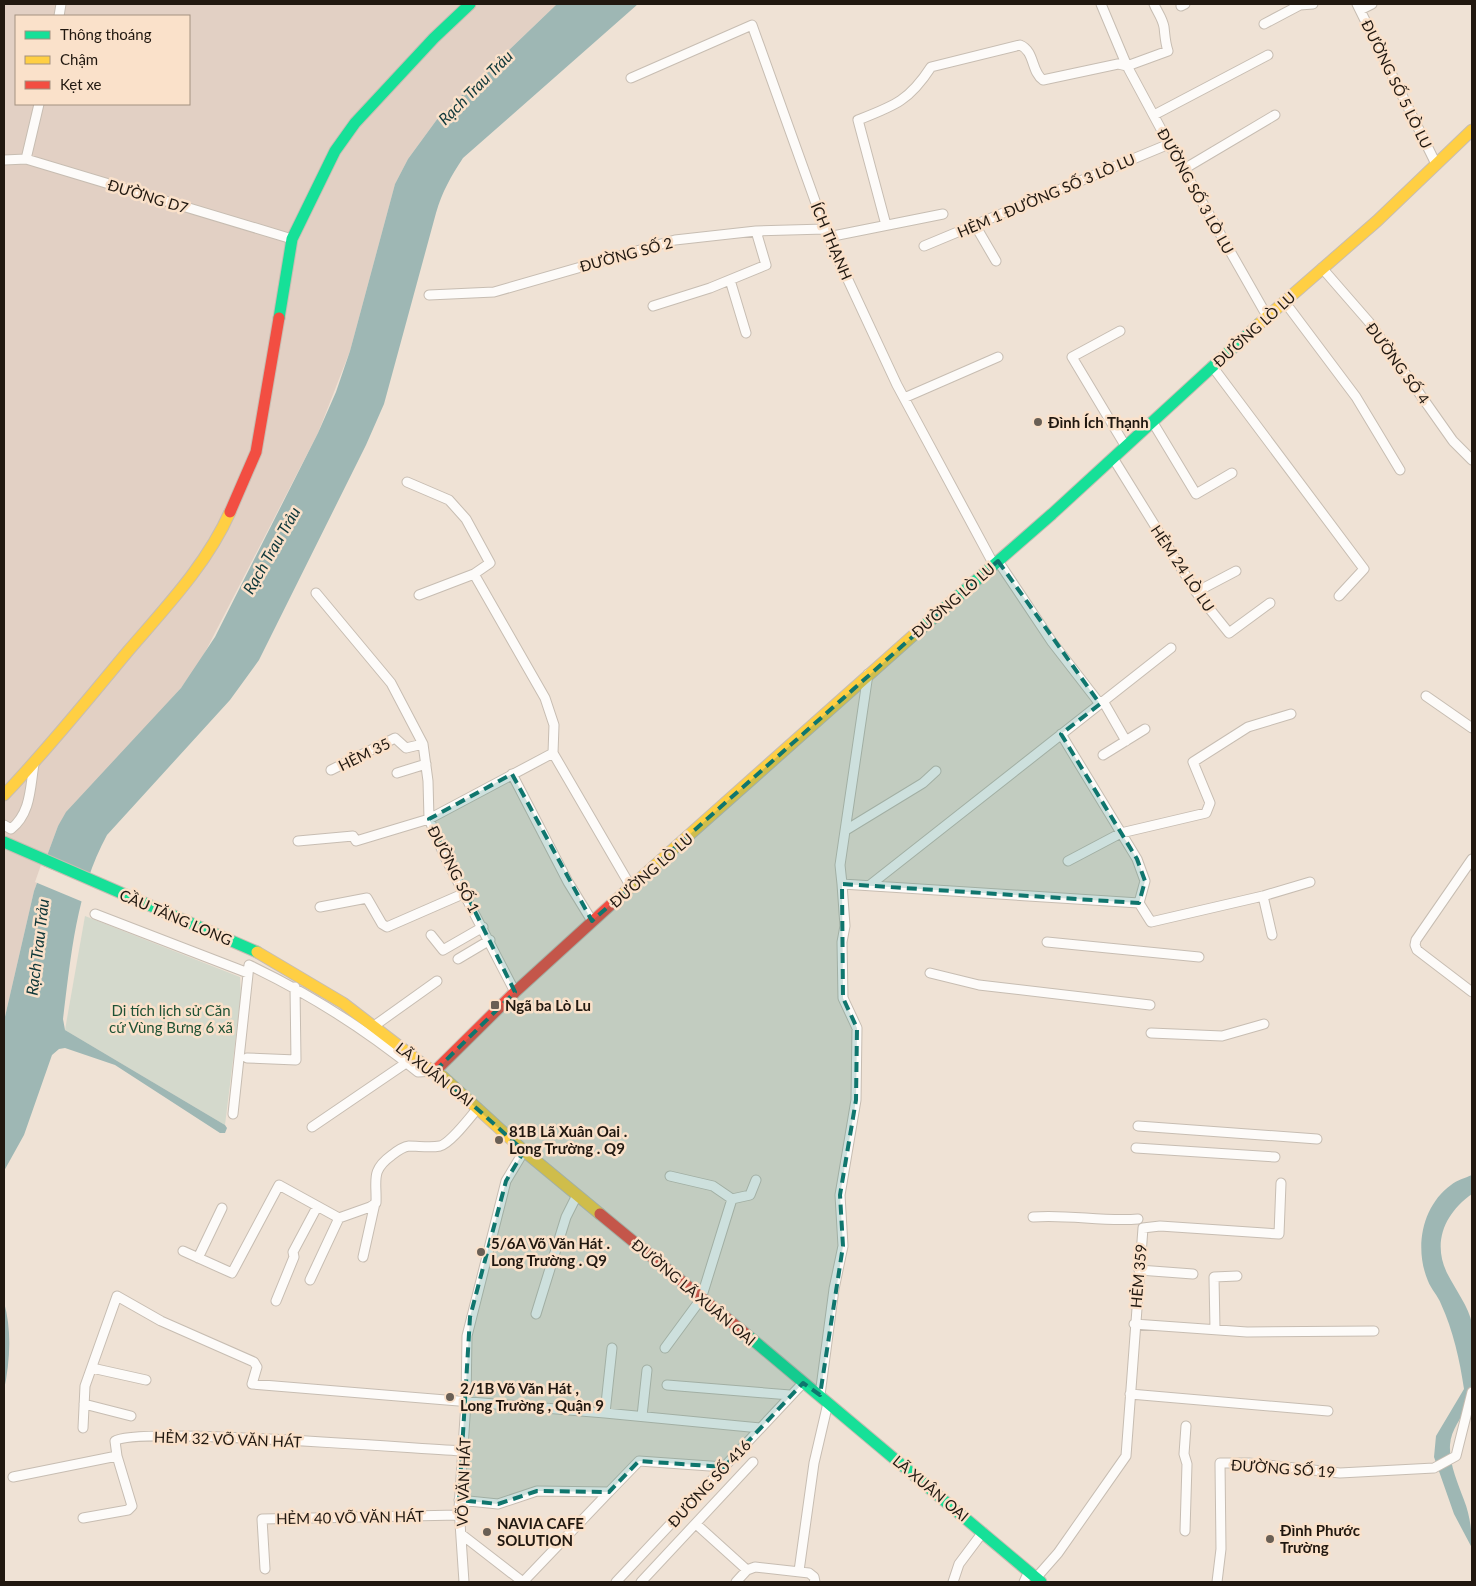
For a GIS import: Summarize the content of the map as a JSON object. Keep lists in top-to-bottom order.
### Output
{
  "streets": {
    "street": [
      "ĐƯỜNG SỐ 5 LÒ LU",
      "ĐƯỜNG SỐ 3 LÒ LU",
      "HẺM 1 ĐƯỜNG SỐ 3 LÒ LU",
      "ĐƯỜNG D7",
      "ÍCH THẠNH",
      "ĐƯỜNG SỐ 2",
      "ĐƯỜNG LÒ LU",
      "ĐƯỜNG SỐ 4",
      "HẺM 24 LÒ LU",
      "HẺM 35",
      "ĐƯỜNG SỐ 1",
      "CẦU TĂNG LONG",
      "LÃ XUÂN OAI",
      "HẺM 359",
      "ĐƯỜNG LÃ XUÂN OAI",
      "HẺM 32 VÕ VĂN HÁT",
      "ĐƯỜNG SỐ 19",
      "VÕ VĂN HÁT",
      "ĐƯỜNG SỐ 416",
      "HẺM 40 VÕ VĂN HÁT"
    ]
  },
  "crossings": [
    ["ĐƯỜNG SỐ 5 LÒ LU", "ĐƯỜNG LÒ LU"],
    ["ĐƯỜNG SỐ 3 LÒ LU", "HẺM 1 ĐƯỜNG SỐ 3 LÒ LU"],
    ["ĐƯỜNG SỐ 3 LÒ LU", "ĐƯỜNG LÒ LU"],
    ["ÍCH THẠNH", "ĐƯỜNG SỐ 2"],
    ["ÍCH THẠNH", "ĐƯỜNG LÒ LU"],
    ["ĐƯỜNG LÒ LU", "ĐƯỜNG SỐ 4"],
    ["ĐƯỜNG LÒ LU", "HẺM 24 LÒ LU"],
    ["ĐƯỜNG LÒ LU", "ĐƯỜNG SỐ 1"],
    ["ĐƯỜNG LÒ LU", "LÃ XUÂN OAI"],
    ["HẺM 35", "ĐƯỜNG SỐ 1"],
    ["CẦU TĂNG LONG", "LÃ XUÂN OAI"],
    ["LÃ XUÂN OAI", "HẺM 359"],
    ["LÃ XUÂN OAI", "ĐƯỜNG LÃ XUÂN OAI"],
    ["LÃ XUÂN OAI", "VÕ VĂN HÁT"],
    ["ĐƯỜNG LÃ XUÂN OAI", "VÕ VĂN HÁT"],
    ["ĐƯỜNG LÃ XUÂN OAI", "ĐƯỜNG SỐ 416"],
    ["HẺM 32 VÕ VĂN HÁT", "VÕ VĂN HÁT"],
    ["VÕ VĂN HÁT", "HẺM 40 VÕ VĂN HÁT"]
  ],
  "water": ["Rạch Trau Trảu"],
  "parks": ["Di tích lịch sử Căn cứ Vùng Bưng 6 xã"],
  "places": {
    "other": [
      "Đình Ích Thạnh",
      "81B Lã Xuân Oai . Long Trường . Q9",
      "5/6A Võ Văn Hát . Long Trường . Q9",
      "2/1B Võ Văn Hát , Long Trường , Quận 9",
      "NAVIA CAFE SOLUTION",
      "Đình Phước Trường"
    ],
    "transit": ["Ngã ba Lò Lu"]
  },
  "legend": ["Thông thoáng", "Chậm", "Kẹt xe"]
}
